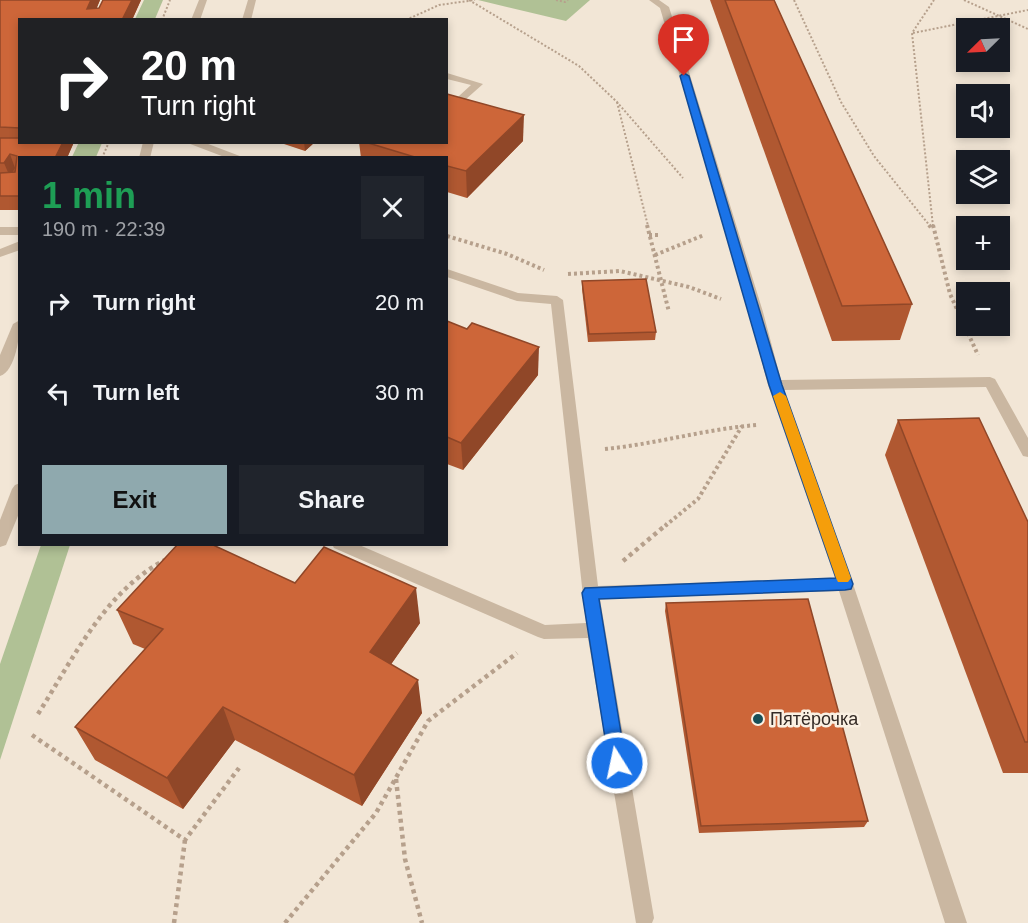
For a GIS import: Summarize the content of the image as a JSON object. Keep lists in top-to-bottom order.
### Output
{
  "places": ["Пятёрочка"],
  "north": "bottom left",
  "page": {
    "map_buttons": ["+", "−"],
    "turn": ["20 m", "Turn right"],
    "heading": ["1 min", "190 m · 22:39"],
    "list": [
      {
        "name": "Turn right",
        "value": "20 m"
      },
      {
        "name": "Turn left",
        "value": "30 m"
      }
    ],
    "buttons": ["Exit", "Share"]
  }
}
